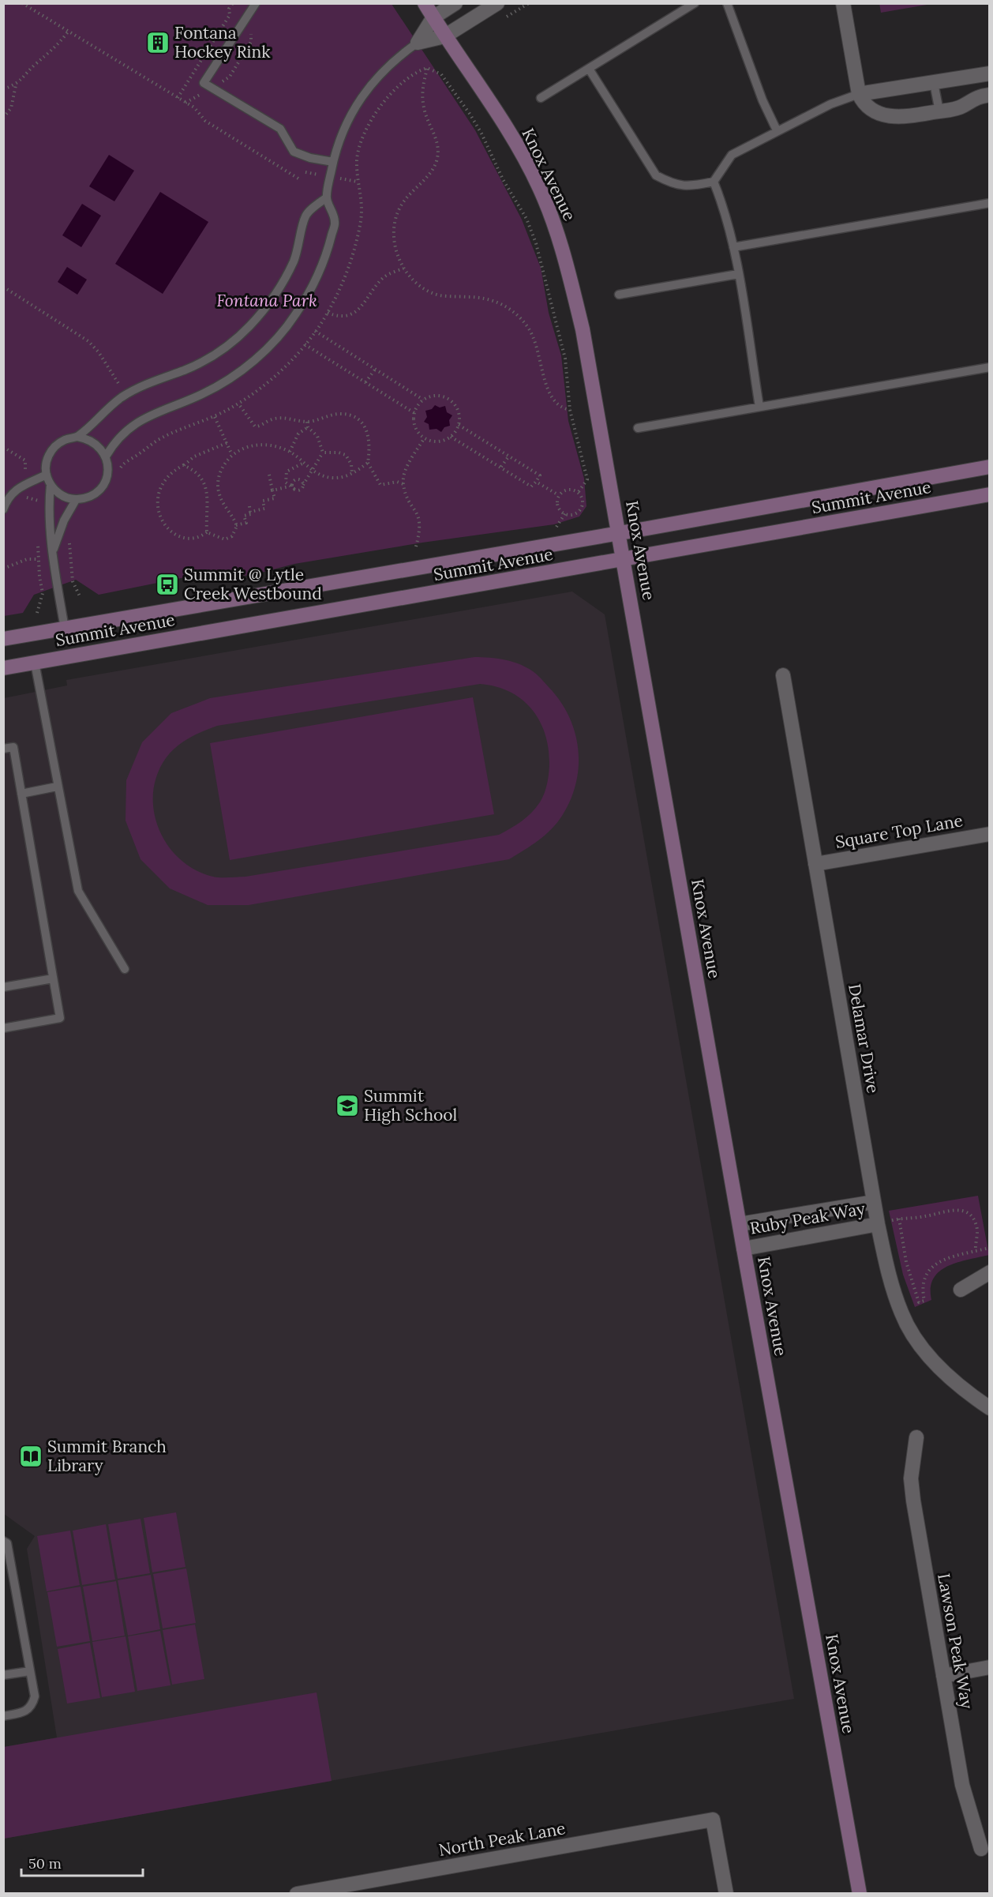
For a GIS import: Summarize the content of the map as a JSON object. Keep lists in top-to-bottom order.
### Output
{
  "streets": {
    "main road": ["Knox Avenue", "Summit Avenue"],
    "street": [
      "Square Top Lane",
      "Delamar Drive",
      "Ruby Peak Way",
      "Lawson Peak Way",
      "North Peak Lane"
    ]
  },
  "crossings": [
    ["Knox Avenue", "Summit Avenue"],
    ["Knox Avenue", "Ruby Peak Way"],
    ["Square Top Lane", "Delamar Drive"],
    ["Delamar Drive", "Ruby Peak Way"]
  ],
  "parks": ["Fontana Park"],
  "places": {
    "building": ["Fontana Hockey Rink"],
    "bus stop": ["Summit @ Lytle Creek Westbound"],
    "school or university": ["Summit High School"],
    "library": ["Summit Branch Library"]
  },
  "scale_bar": "50 m"
}
